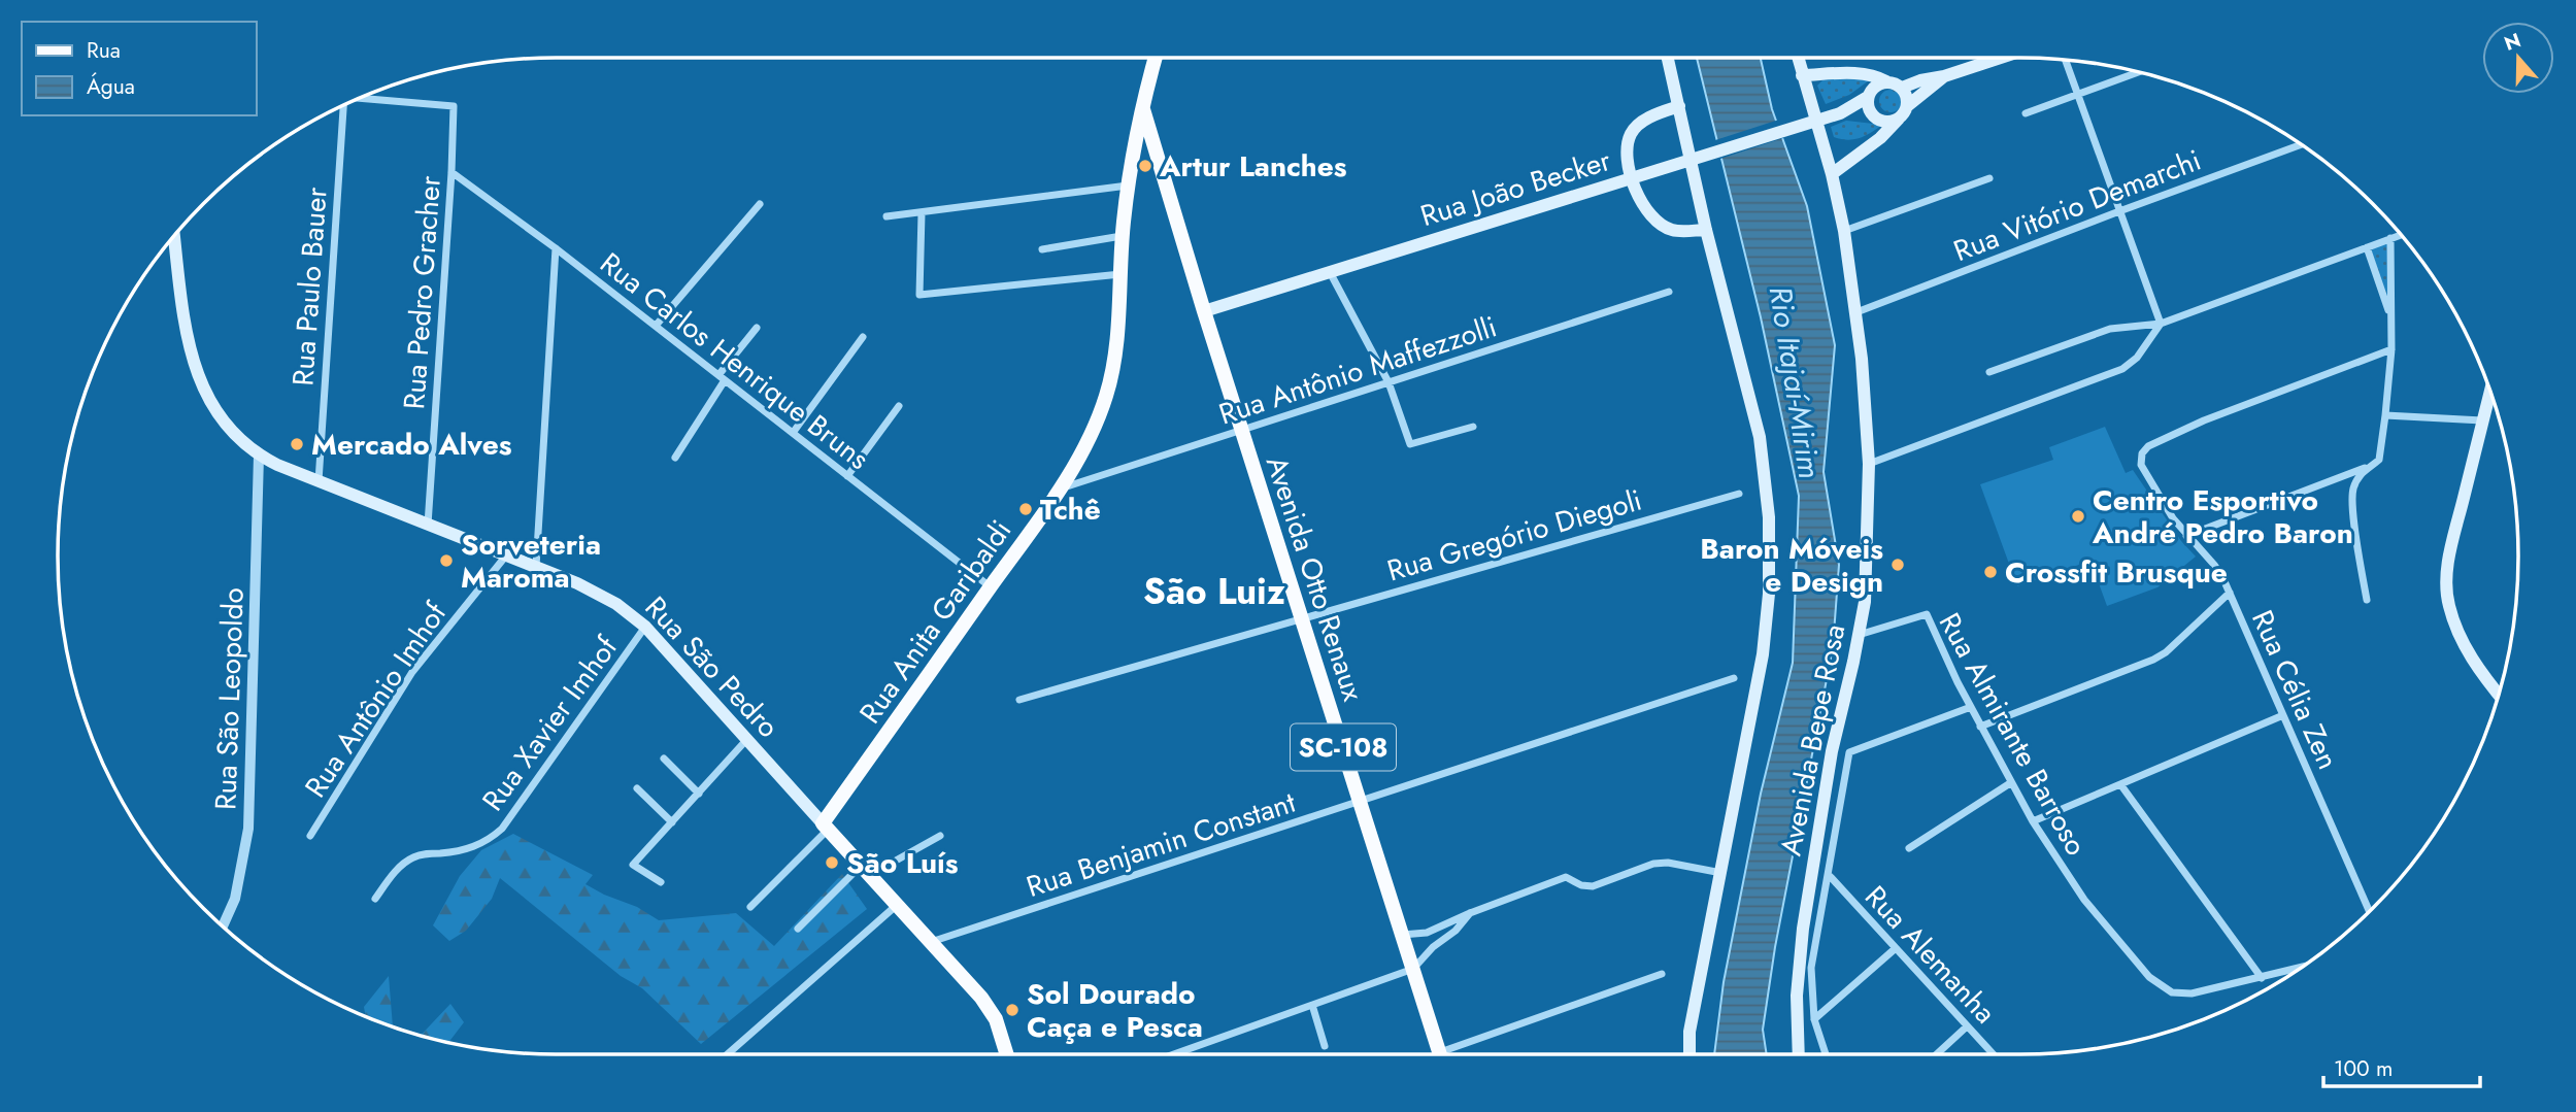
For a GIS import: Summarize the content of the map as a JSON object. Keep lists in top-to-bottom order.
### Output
{
  "streets": {
    "main road": [
      "Rua João Becker",
      "Avenida Otto Renaux",
      "Rua Anita Garibaldi",
      "Rua São Pedro",
      "Avenida Bepe Rosa",
      "SC-108"
    ],
    "street": [
      "Rua Vitório Demarchi",
      "Rua Paulo Bauer",
      "Rua Pedro Gracher",
      "Rua Carlos Henrique Bruns",
      "Rua Antônio Maffezzolli",
      "Rua Gregório Diegoli",
      "Rua Célia Zen",
      "Rua São Leopoldo",
      "Rua Antônio Imhof",
      "Rua Xavier Imhof",
      "Rua Almirante Barroso",
      "Rua Benjamin Constant",
      "Rua Alemanha"
    ]
  },
  "crossings": [
    ["Rua João Becker", "Avenida Otto Renaux"],
    ["Rua Vitório Demarchi", "Avenida Bepe Rosa"],
    ["Rua Paulo Bauer", "Rua São Pedro"],
    ["Rua Pedro Gracher", "Rua Carlos Henrique Bruns"],
    ["Rua Pedro Gracher", "Rua São Pedro"],
    ["Rua Carlos Henrique Bruns", "Rua Anita Garibaldi"],
    ["Rua Antônio Maffezzolli", "Avenida Otto Renaux"],
    ["Rua Antônio Maffezzolli", "Rua Anita Garibaldi"],
    ["Rua Gregório Diegoli", "Avenida Otto Renaux"],
    ["Avenida Otto Renaux", "Rua Anita Garibaldi"],
    ["Avenida Otto Renaux", "Rua Benjamin Constant"],
    ["Rua Anita Garibaldi", "Rua São Pedro"],
    ["Rua São Pedro", "Rua São Leopoldo"],
    ["Rua São Pedro", "Rua Antônio Imhof"],
    ["Rua São Pedro", "Rua Xavier Imhof"],
    ["Rua Almirante Barroso", "Avenida Bepe Rosa"]
  ],
  "districts": ["São Luiz"],
  "water": ["Rio Itajaí-Mirim"],
  "places": [
    "Artur Lanches",
    "Mercado Alves",
    "Tchê",
    "Centro Esportivo André Pedro Baron",
    "Sorveteria Maroma",
    "Baron Móveis e Design",
    "Crossfit Brusque",
    "São Luís",
    "Sol Dourado Caça e Pesca"
  ],
  "legend": ["Rua", "Água"],
  "scale_bar": "100 m",
  "north": "top"
}
